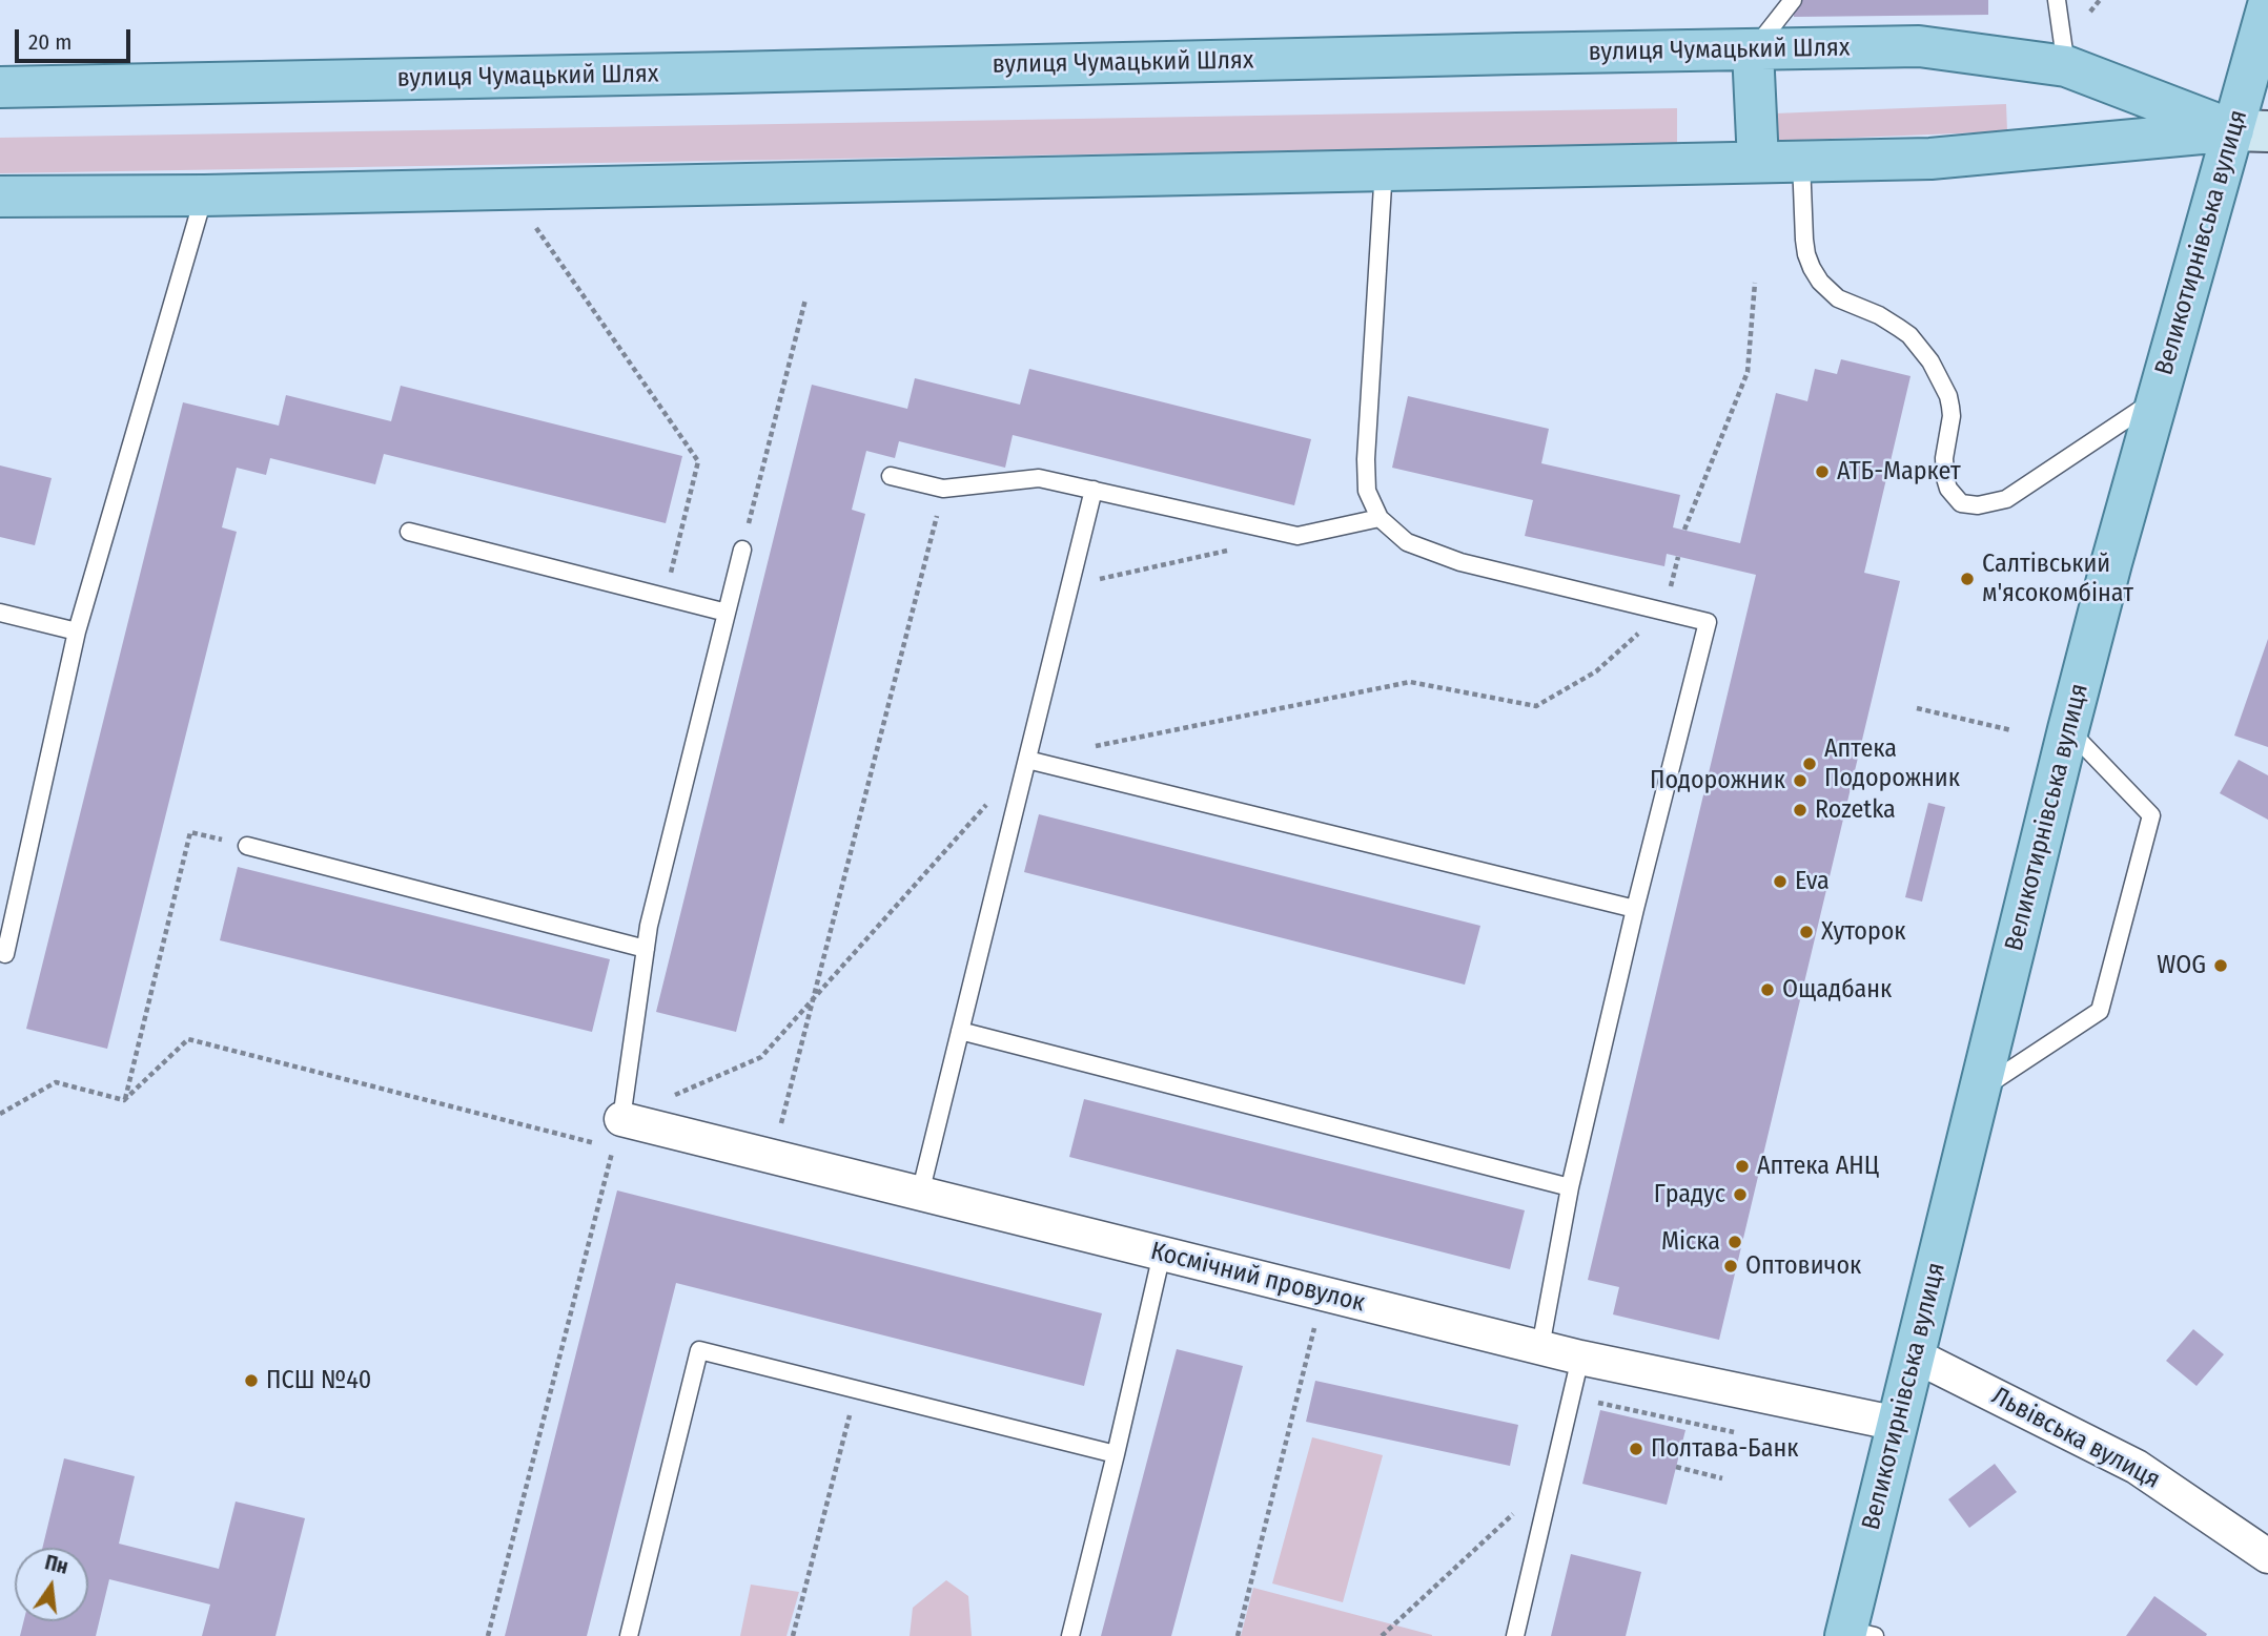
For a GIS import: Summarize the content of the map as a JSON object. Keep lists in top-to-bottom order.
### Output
{
  "streets": {
    "main road": ["вулиця Чумацький Шлях", "Великотирнівська вулиця"],
    "street": ["Космічний провулок", "Львівська вулиця"]
  },
  "crossings": [
    ["вулиця Чумацький Шлях", "Великотирнівська вулиця"],
    ["Великотирнівська вулиця", "Космічний провулок"],
    ["Великотирнівська вулиця", "Львівська вулиця"]
  ],
  "places": [
    "АТБ-Маркет",
    "Салтівський м'ясокомбінат",
    "Аптека Подорожник",
    "Подорожник",
    "Rozetka",
    "Eva",
    "Хуторок",
    "WOG",
    "Ощадбанк",
    "Аптека АНЦ",
    "Градус",
    "Міска",
    "Оптовичок",
    "ПСШ №40",
    "Полтава-Банк"
  ],
  "scale_bar": "20 m",
  "north": "top"
}
